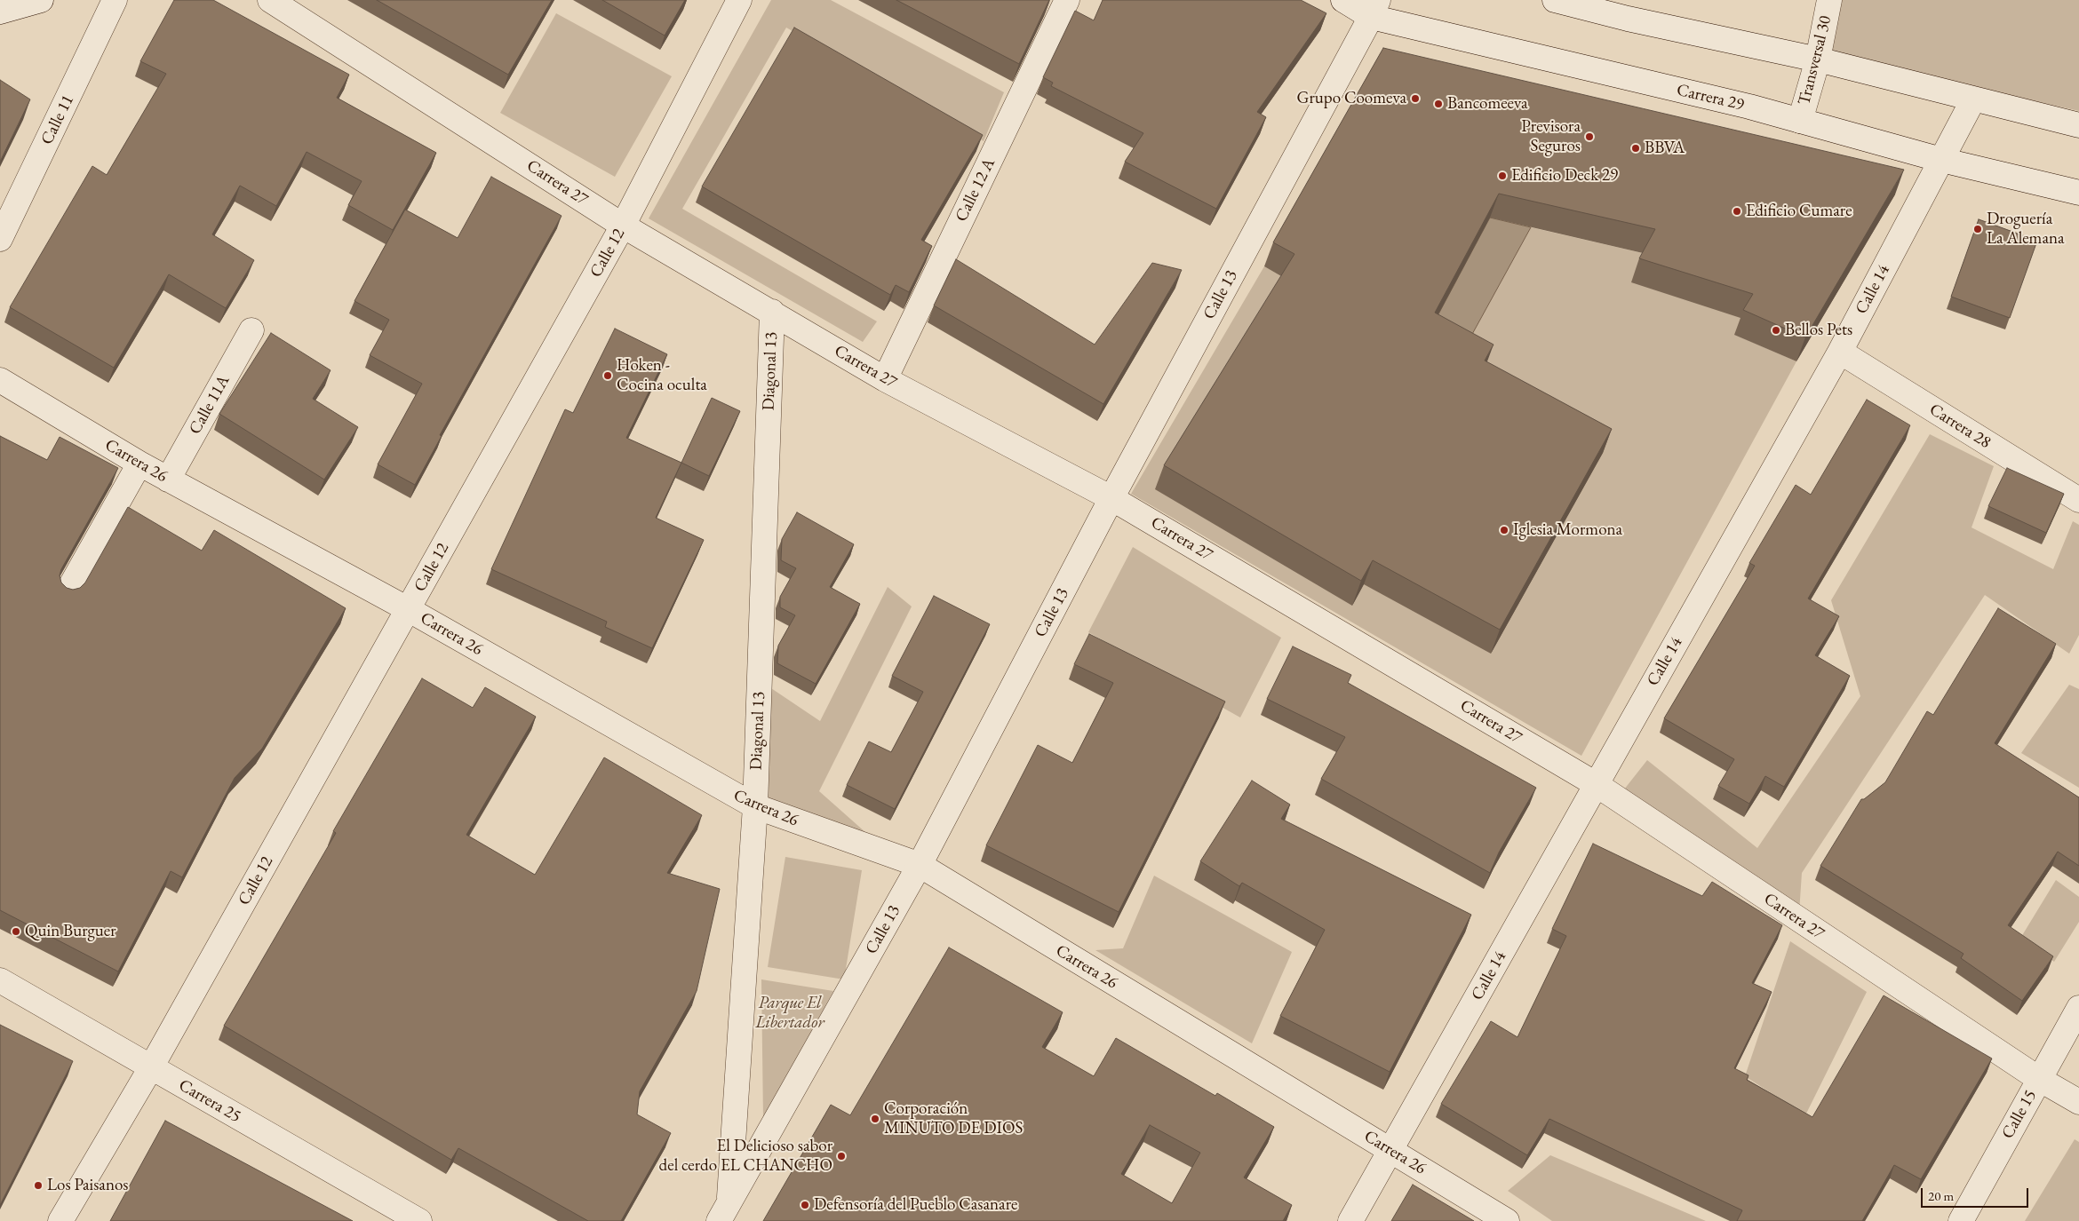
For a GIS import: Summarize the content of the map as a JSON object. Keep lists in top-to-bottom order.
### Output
{
  "streets": {
    "street": [
      "Transversal 30",
      "Carrera 29",
      "Calle 11",
      "Carrera 27",
      "Calle 12 A",
      "Calle 12",
      "Calle 14",
      "Calle 13",
      "Diagonal 13",
      "Calle 11A",
      "Carrera 28",
      "Carrera 26",
      "Carrera 25",
      "Calle 15"
    ]
  },
  "crossings": [
    ["Transversal 30", "Carrera 29"],
    ["Carrera 29", "Calle 14"],
    ["Carrera 29", "Calle 13"],
    ["Carrera 27", "Calle 12 A"],
    ["Carrera 27", "Calle 12"],
    ["Carrera 27", "Calle 14"],
    ["Carrera 27", "Calle 13"],
    ["Carrera 27", "Diagonal 13"],
    ["Carrera 27", "Calle 15"],
    ["Calle 12", "Carrera 26"],
    ["Calle 12", "Carrera 25"],
    ["Calle 14", "Carrera 28"],
    ["Calle 14", "Carrera 26"],
    ["Calle 13", "Diagonal 13"],
    ["Calle 13", "Carrera 26"],
    ["Diagonal 13", "Carrera 26"],
    ["Calle 11A", "Carrera 26"]
  ],
  "parks": ["Parque El Libertador"],
  "places": [
    "Grupo Coomeva",
    "Bancomeeva",
    "Previsora Seguros",
    "BBVA",
    "Edificio Deck 29",
    "Edificio Cumare",
    "Droguería La Alemana",
    "Bellos Pets",
    "Hoken - Cocina oculta",
    "Iglesia Mormona",
    "Quin Burguer",
    "Corporación MINUTO DE DIOS",
    "El Delicioso sabor del cerdo EL CHANCHO",
    "Los Paisanos",
    "Defensoría del Pueblo Casanare"
  ],
  "scale_bar": "20 m"
}
